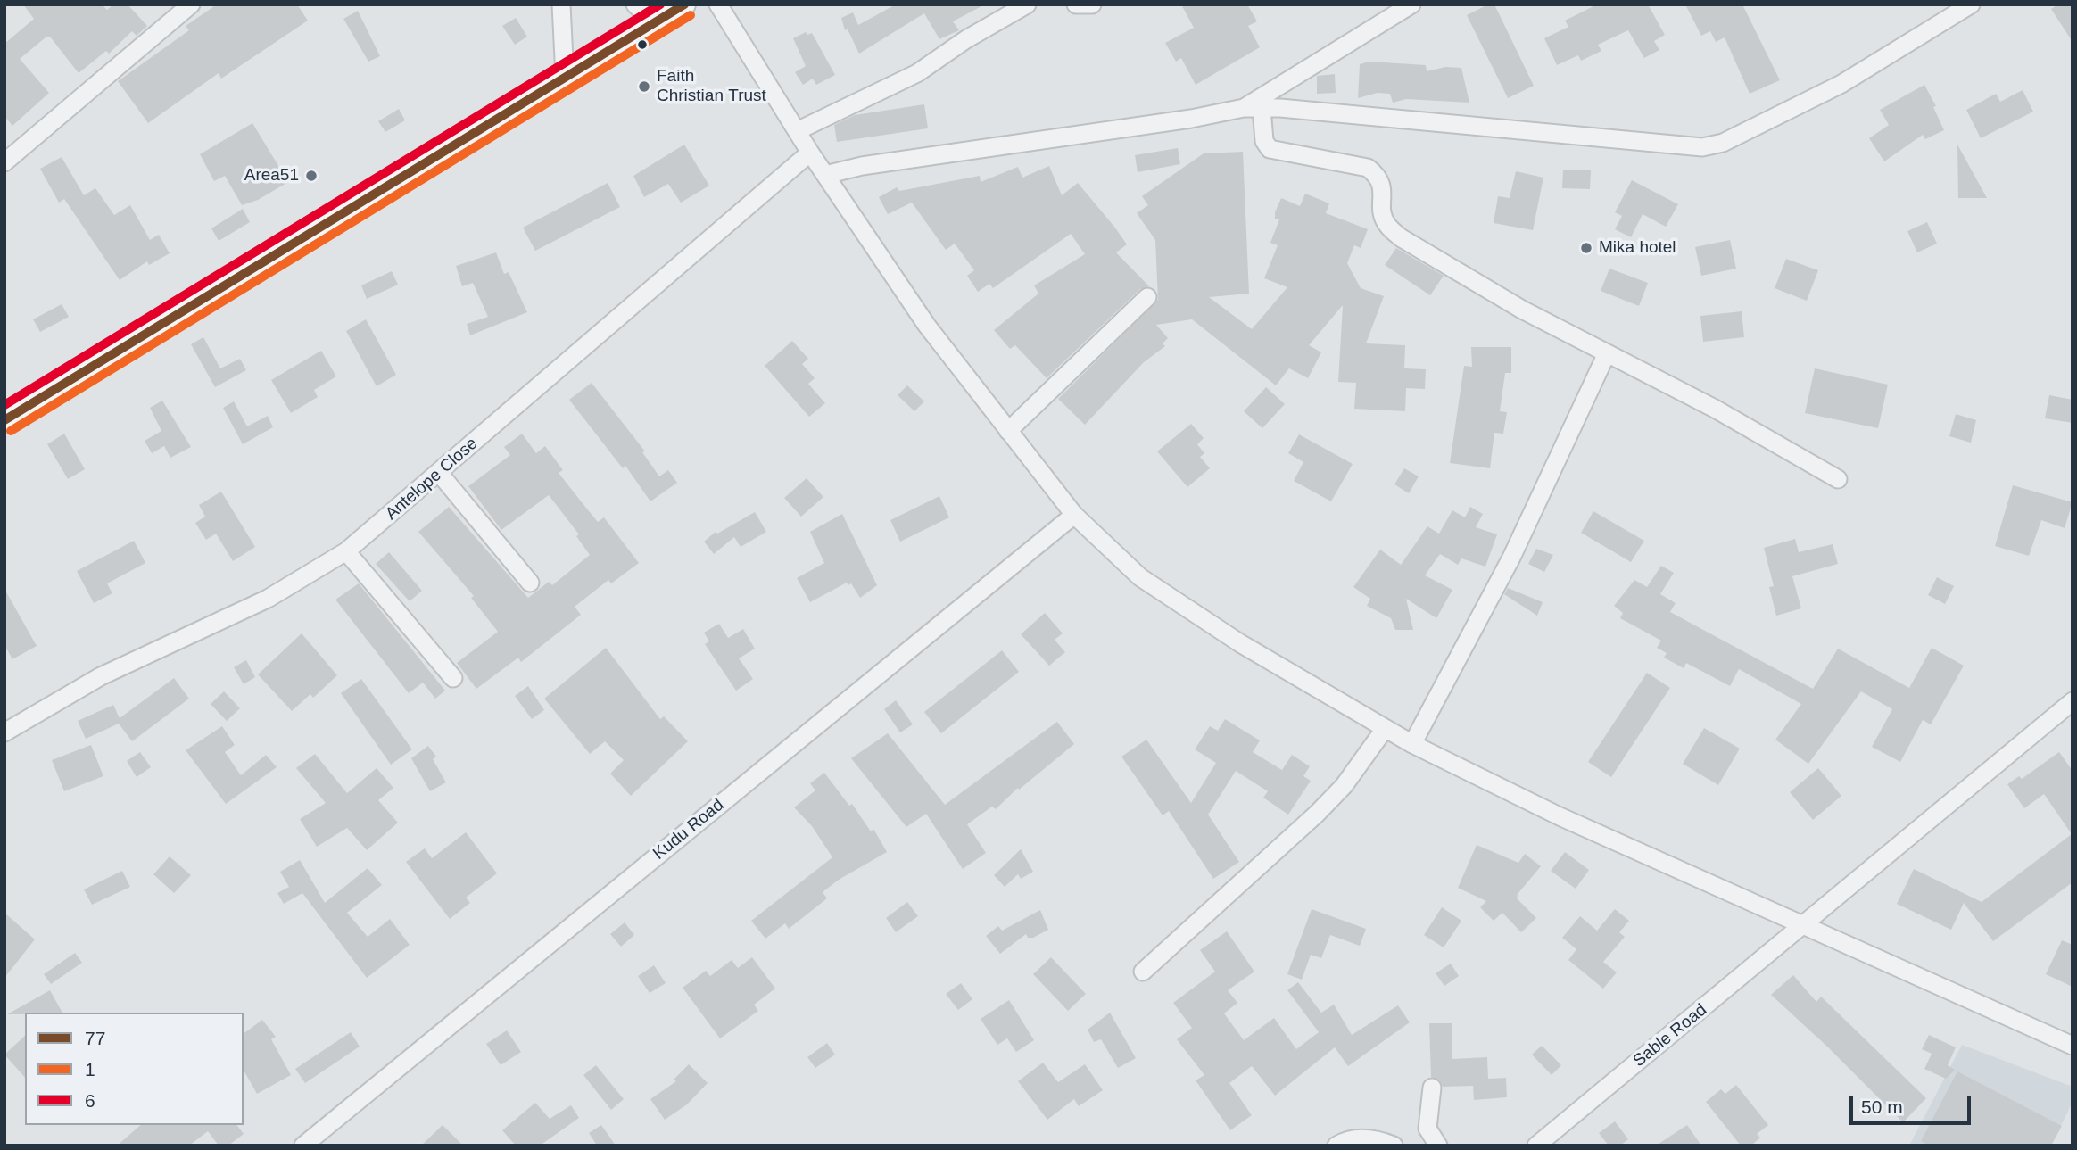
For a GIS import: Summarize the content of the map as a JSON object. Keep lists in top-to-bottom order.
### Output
{
  "streets": {
    "street": ["Antelope Close", "Kudu Road", "Sable Road"]
  },
  "places": ["Faith Christian Trust", "Area51", "Mika hotel"],
  "lines": ["transit line 77", "transit line 6", "transit line 1"],
  "legend": ["77", "1", "6"],
  "scale_bar": "50 m"
}
